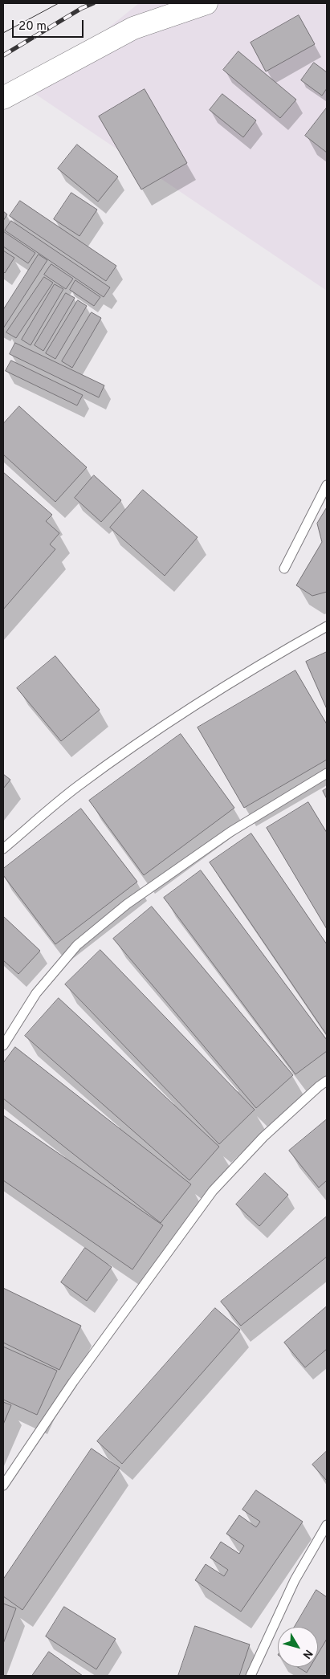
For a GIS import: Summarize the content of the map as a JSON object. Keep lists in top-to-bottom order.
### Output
{
  "scale_bar": "20 m",
  "north": "bottom right"
}
